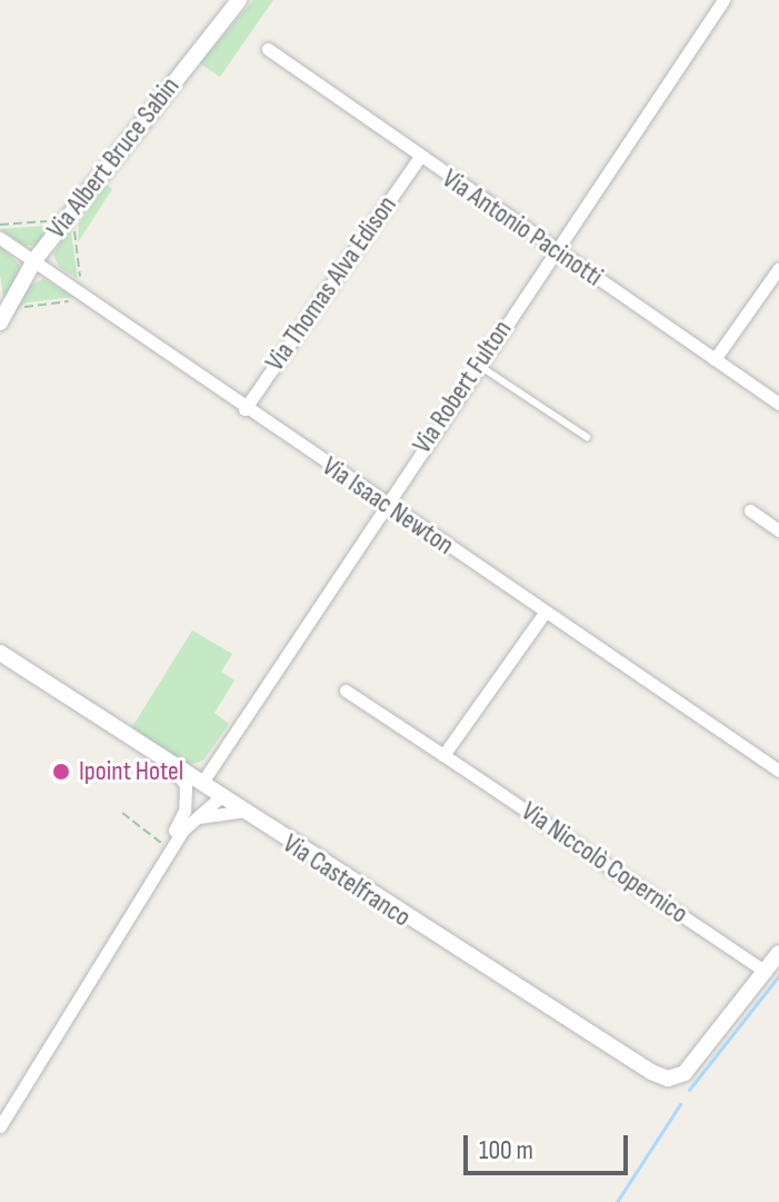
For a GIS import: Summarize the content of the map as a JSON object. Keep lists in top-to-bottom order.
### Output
{
  "streets": {
    "street": [
      "Via Albert Bruce Sabin",
      "Via Antonio Pacinotti",
      "Via Thomas Alva Edison",
      "Via Robert Fulton",
      "Via Isaac Newton",
      "Via Niccolò Copernico",
      "Via Castelfranco"
    ]
  },
  "crossings": [
    ["Via Albert Bruce Sabin", "Via Isaac Newton"],
    ["Via Antonio Pacinotti", "Via Thomas Alva Edison"],
    ["Via Antonio Pacinotti", "Via Robert Fulton"],
    ["Via Thomas Alva Edison", "Via Isaac Newton"],
    ["Via Robert Fulton", "Via Isaac Newton"],
    ["Via Niccolò Copernico", "Via Castelfranco"]
  ],
  "places": ["Ipoint Hotel"],
  "scale_bar": "100 m"
}
